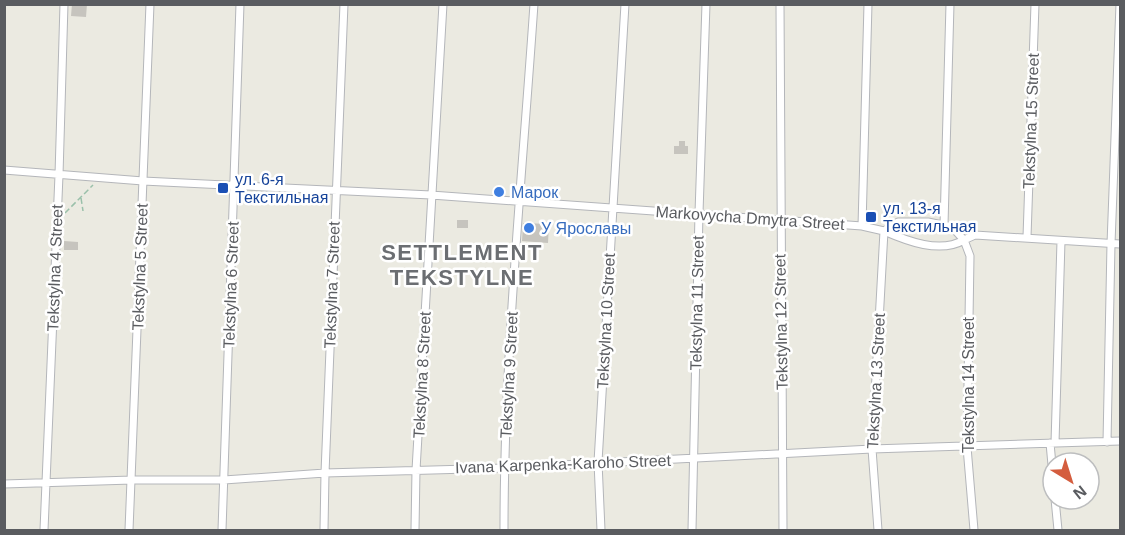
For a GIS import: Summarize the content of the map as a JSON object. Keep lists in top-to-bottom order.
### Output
{
  "streets": {
    "street": [
      "Tekstylna 15 Street",
      "Markovycha Dmytra Street",
      "Tekstylna 5 Street",
      "Tekstylna 4 Street",
      "Tekstylna 6 Street",
      "Tekstylna 7 Street",
      "Tekstylna 11 Street",
      "Tekstylna 10 Street",
      "Tekstylna 12 Street",
      "Tekstylna 8 Street",
      "Tekstylna 9 Street",
      "Tekstylna 13 Street",
      "Tekstylna 14 Street",
      "Ivana Karpenka-Karoho Street"
    ]
  },
  "crossings": [
    ["Tekstylna 15 Street", "Markovycha Dmytra Street"],
    ["Markovycha Dmytra Street", "Tekstylna 5 Street"],
    ["Markovycha Dmytra Street", "Tekstylna 4 Street"],
    ["Markovycha Dmytra Street", "Tekstylna 6 Street"],
    ["Markovycha Dmytra Street", "Tekstylna 7 Street"],
    ["Markovycha Dmytra Street", "Tekstylna 11 Street"],
    ["Markovycha Dmytra Street", "Tekstylna 10 Street"],
    ["Markovycha Dmytra Street", "Tekstylna 12 Street"],
    ["Markovycha Dmytra Street", "Tekstylna 8 Street"],
    ["Markovycha Dmytra Street", "Tekstylna 9 Street"],
    ["Markovycha Dmytra Street", "Tekstylna 13 Street"],
    ["Markovycha Dmytra Street", "Tekstylna 14 Street"],
    ["Tekstylna 5 Street", "Ivana Karpenka-Karoho Street"],
    ["Tekstylna 4 Street", "Ivana Karpenka-Karoho Street"],
    ["Tekstylna 6 Street", "Ivana Karpenka-Karoho Street"],
    ["Tekstylna 7 Street", "Ivana Karpenka-Karoho Street"],
    ["Tekstylna 11 Street", "Ivana Karpenka-Karoho Street"],
    ["Tekstylna 10 Street", "Ivana Karpenka-Karoho Street"],
    ["Tekstylna 12 Street", "Ivana Karpenka-Karoho Street"],
    ["Tekstylna 8 Street", "Ivana Karpenka-Karoho Street"],
    ["Tekstylna 9 Street", "Ivana Karpenka-Karoho Street"],
    ["Tekstylna 13 Street", "Ivana Karpenka-Karoho Street"],
    ["Tekstylna 14 Street", "Ivana Karpenka-Karoho Street"]
  ],
  "districts": ["SETTLEMENT TEKSTYLNE"],
  "places": {
    "transit": ["ул. 6-я Текстильная", "ул. 13-я Текстильная"],
    "other": ["Марок", "У Ярославы"]
  },
  "north": "bottom right"
}
